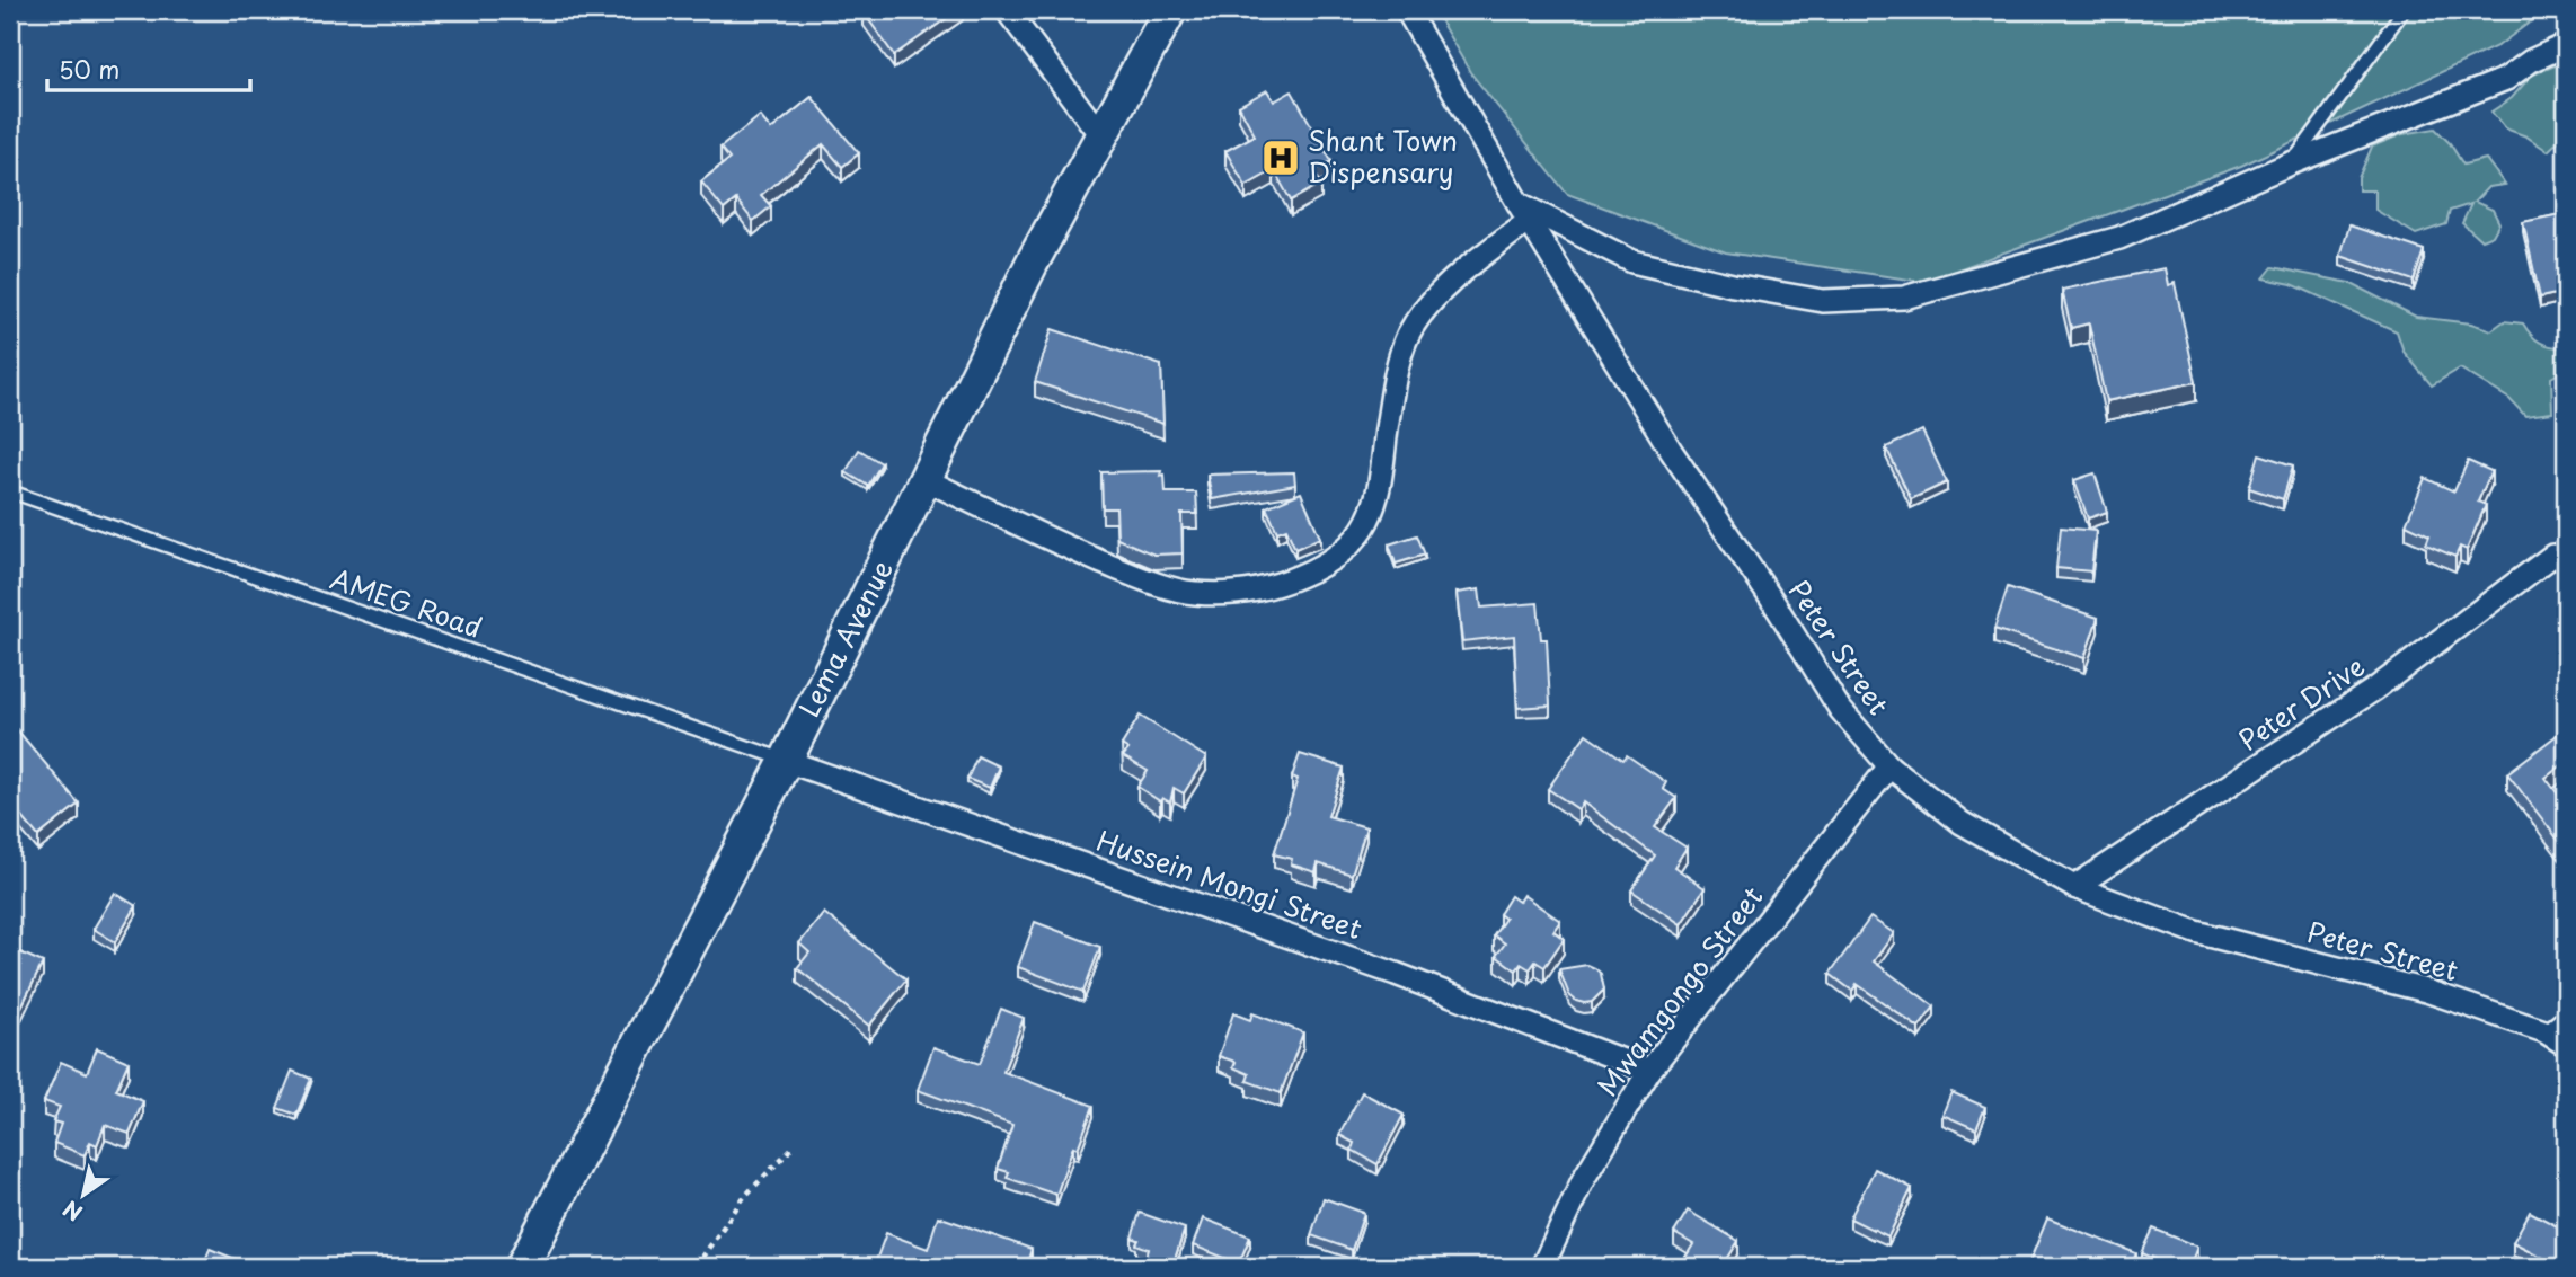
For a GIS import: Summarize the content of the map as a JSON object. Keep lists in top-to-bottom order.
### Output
{
  "streets": {
    "main road": ["Lema Avenue"],
    "street": [
      "Peter Street",
      "Peter Drive",
      "Hussein Mongi Street",
      "Mwamgongo Street"
    ],
    "lane": ["AMEG Road"]
  },
  "crossings": [
    ["AMEG Road", "Lema Avenue"],
    ["AMEG Road", "Hussein Mongi Street"],
    ["Lema Avenue", "Hussein Mongi Street"],
    ["Peter Street", "Peter Drive"],
    ["Peter Street", "Mwamgongo Street"],
    ["Hussein Mongi Street", "Mwamgongo Street"]
  ],
  "places": {
    "hospital": ["Shant Town Dispensary"]
  },
  "scale_bar": "50 m",
  "north": "bottom left"
}
